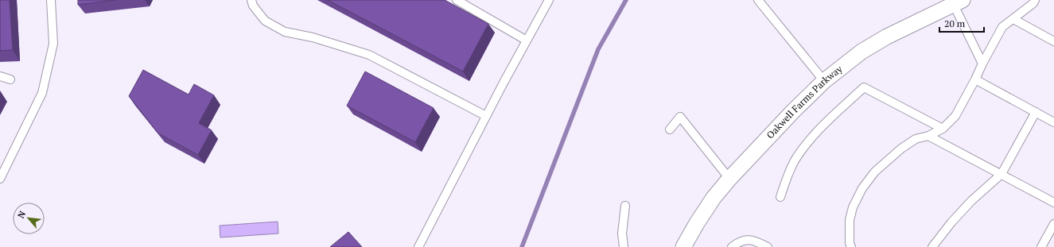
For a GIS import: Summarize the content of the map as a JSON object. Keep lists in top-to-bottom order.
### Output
{
  "streets": {
    "street": ["Oakwell Farms Parkway"]
  },
  "scale_bar": "20 m",
  "north": "top left"
}
